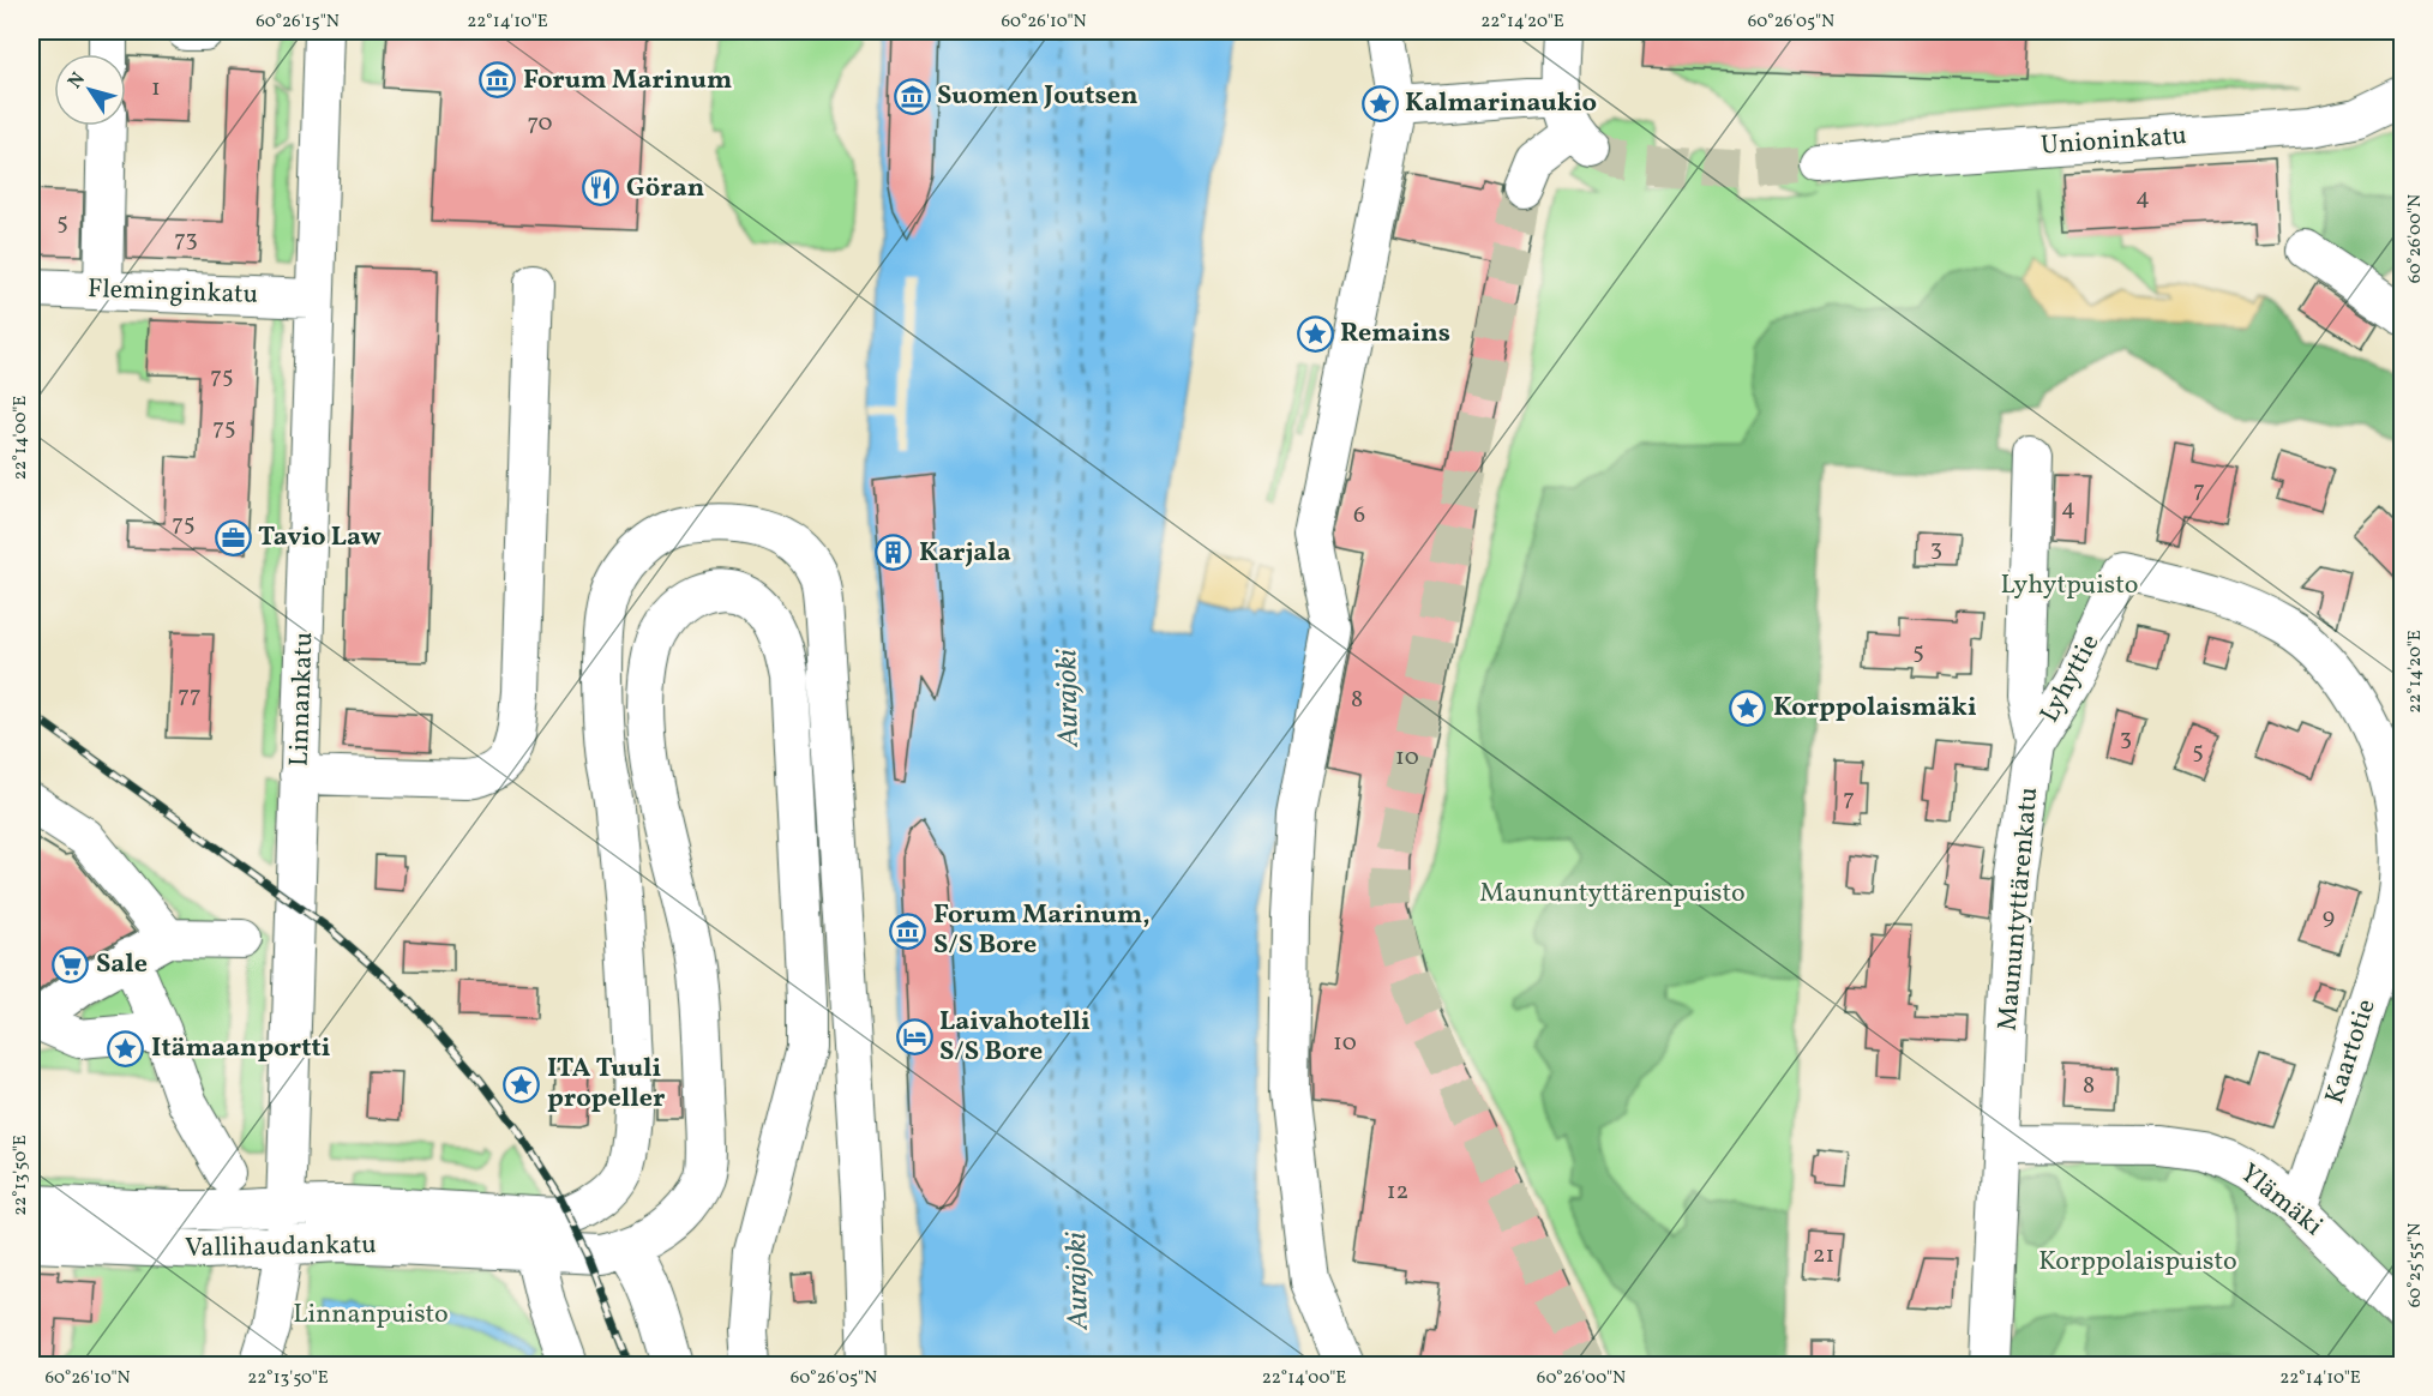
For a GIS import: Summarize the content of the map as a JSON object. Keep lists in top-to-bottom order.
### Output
{
  "streets": {
    "street": [
      "Unioninkatu",
      "Fleminginkatu",
      "Lyhyttie",
      "Linnankatu",
      "Maununtyttärenkatu",
      "Kaartotie",
      "Ylämäki",
      "Vallihaudankatu"
    ]
  },
  "crossings": [
    ["Fleminginkatu", "Linnankatu"],
    ["Lyhyttie", "Maununtyttärenkatu"],
    ["Lyhyttie", "Kaartotie"],
    ["Linnankatu", "Vallihaudankatu"],
    ["Maununtyttärenkatu", "Ylämäki"],
    ["Kaartotie", "Ylämäki"]
  ],
  "water": ["Aurajoki"],
  "parks": [
    "Lyhytpuisto",
    "Maununtyttärenpuisto",
    "Korppolaispuisto",
    "Linnanpuisto"
  ],
  "places": {
    "museum": ["Forum Marinum", "Suomen Joutsen", "Forum Marinum, S/S Bore"],
    "place": [
      "Kalmarinaukio",
      "Remains",
      "Korppolaismäki",
      "Itämaanportti",
      "ITA Tuuli propeller"
    ],
    "restaurant": ["Göran"],
    "office": ["Tavio Law"],
    "building": ["Karjala"],
    "supermarket": ["Sale"],
    "hotel": ["Laivahotelli S/S Bore"]
  },
  "house_numbers": [
    "1",
    "70",
    "4",
    "5",
    "73",
    "75",
    "75",
    "7",
    "4",
    "6",
    "75",
    "3",
    "5",
    "77",
    "8",
    "3",
    "5",
    "10",
    "7",
    "9",
    "10",
    "8",
    "12",
    "21"
  ],
  "north": "top left",
  "coordinates": [
    "60°26'15\"N",
    "22°14'10\"E",
    "60°26'10\"N",
    "22°14'20\"E",
    "60°26'05\"N",
    "60°26'00\"N",
    "22°14'00\"E",
    "22°13'50\"E",
    "60°25'55\"N"
  ]
}
